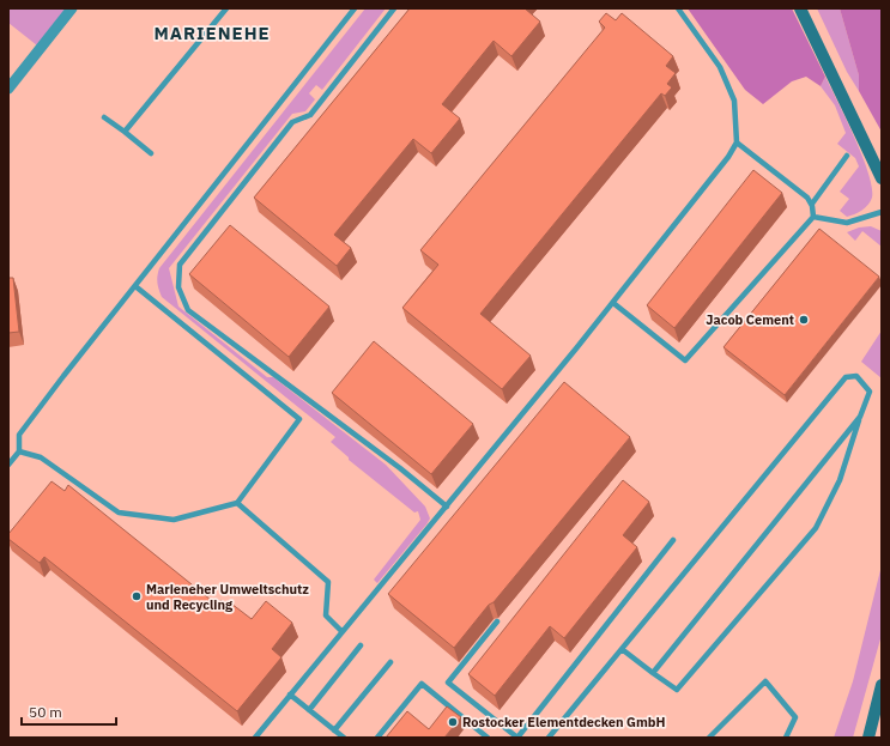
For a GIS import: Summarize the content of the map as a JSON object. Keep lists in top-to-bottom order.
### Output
{
  "districts": ["MARIENEHE"],
  "places": ["Jacob Cement", "Marieneher Umweltschutz und Recycling", "Rostocker Elementdecken GmbH"],
  "scale_bar": "50 m"
}
